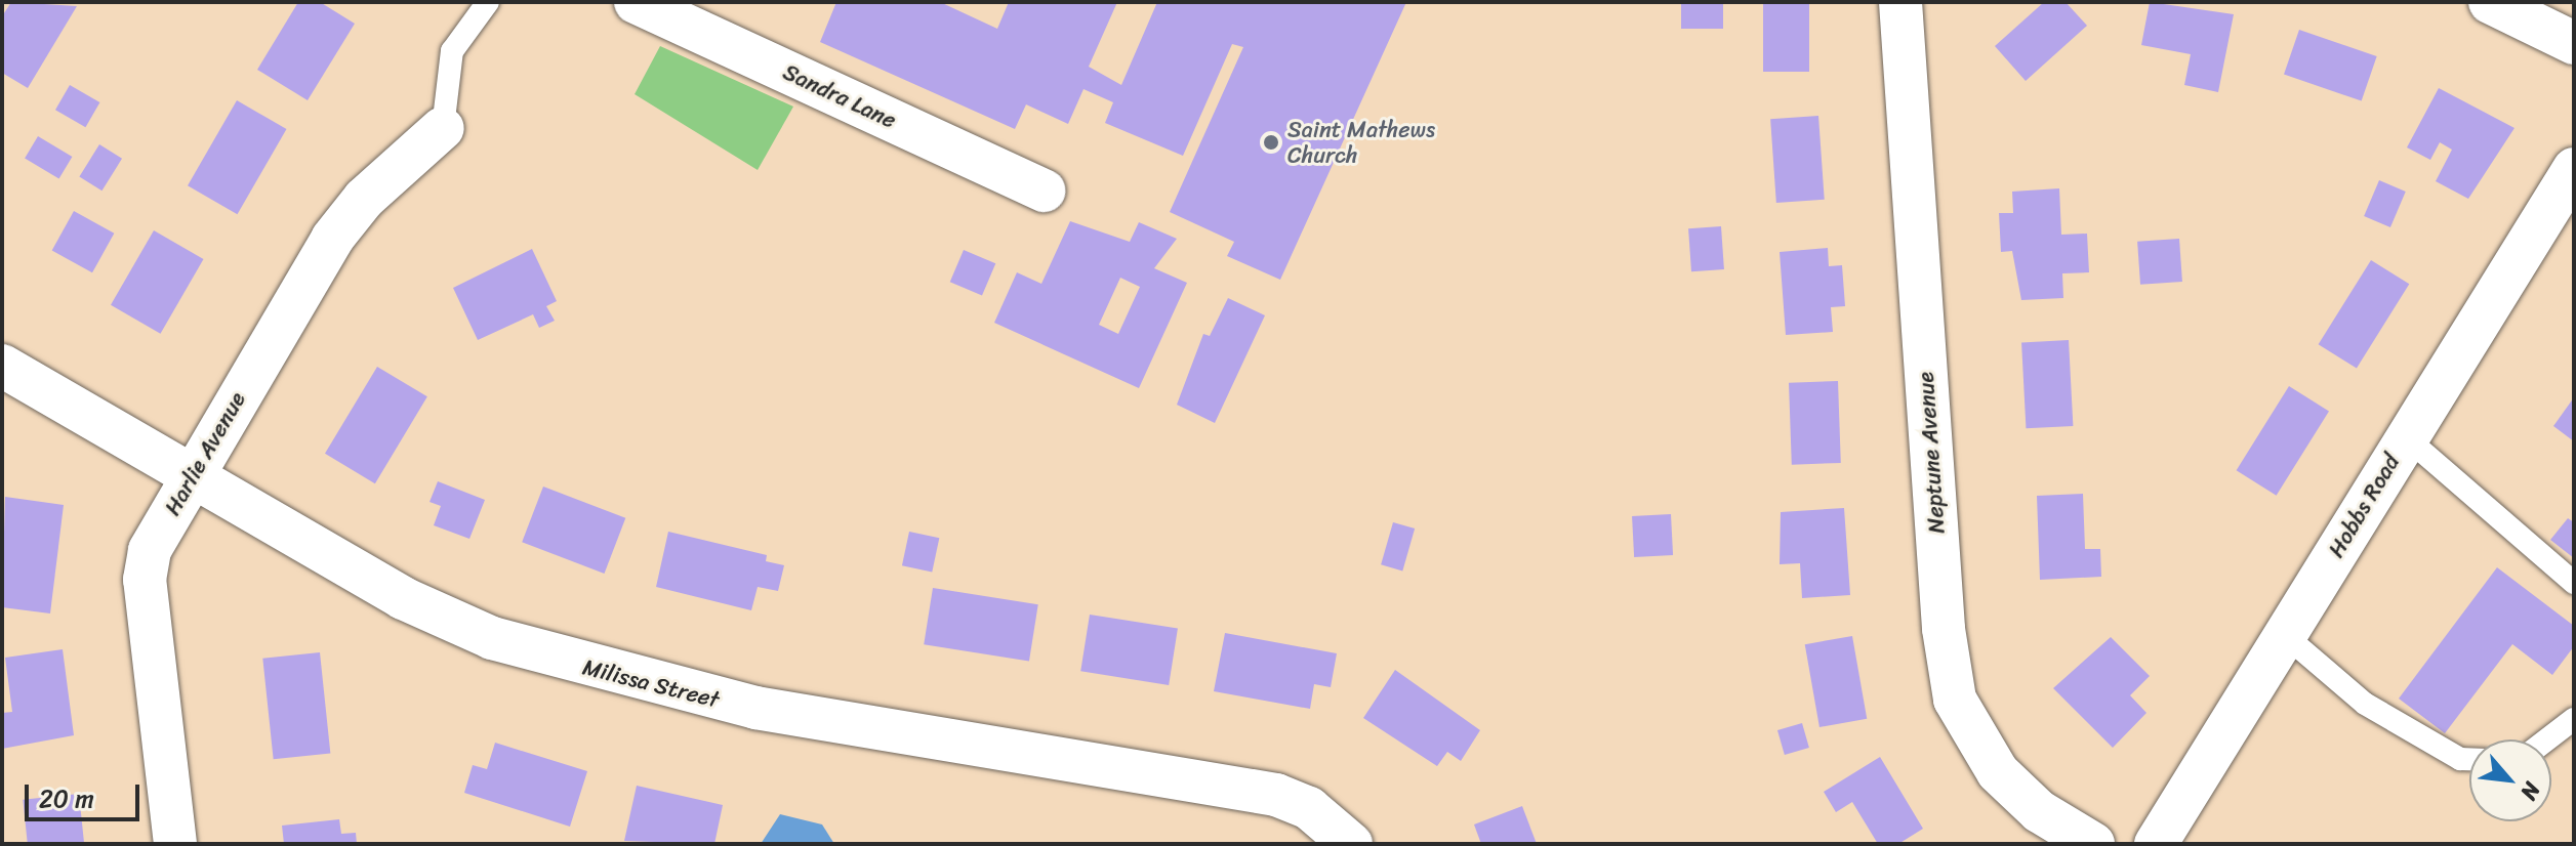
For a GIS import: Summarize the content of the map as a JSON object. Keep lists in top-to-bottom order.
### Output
{
  "streets": {
    "street": [
      "Sandra Lane",
      "Neptune Avenue",
      "Harlie Avenue",
      "Hobbs Road",
      "Milissa Street"
    ]
  },
  "crossings": [
    ["Harlie Avenue", "Milissa Street"]
  ],
  "places": ["Saint Mathews Church"],
  "scale_bar": "20 m",
  "north": "bottom right"
}
